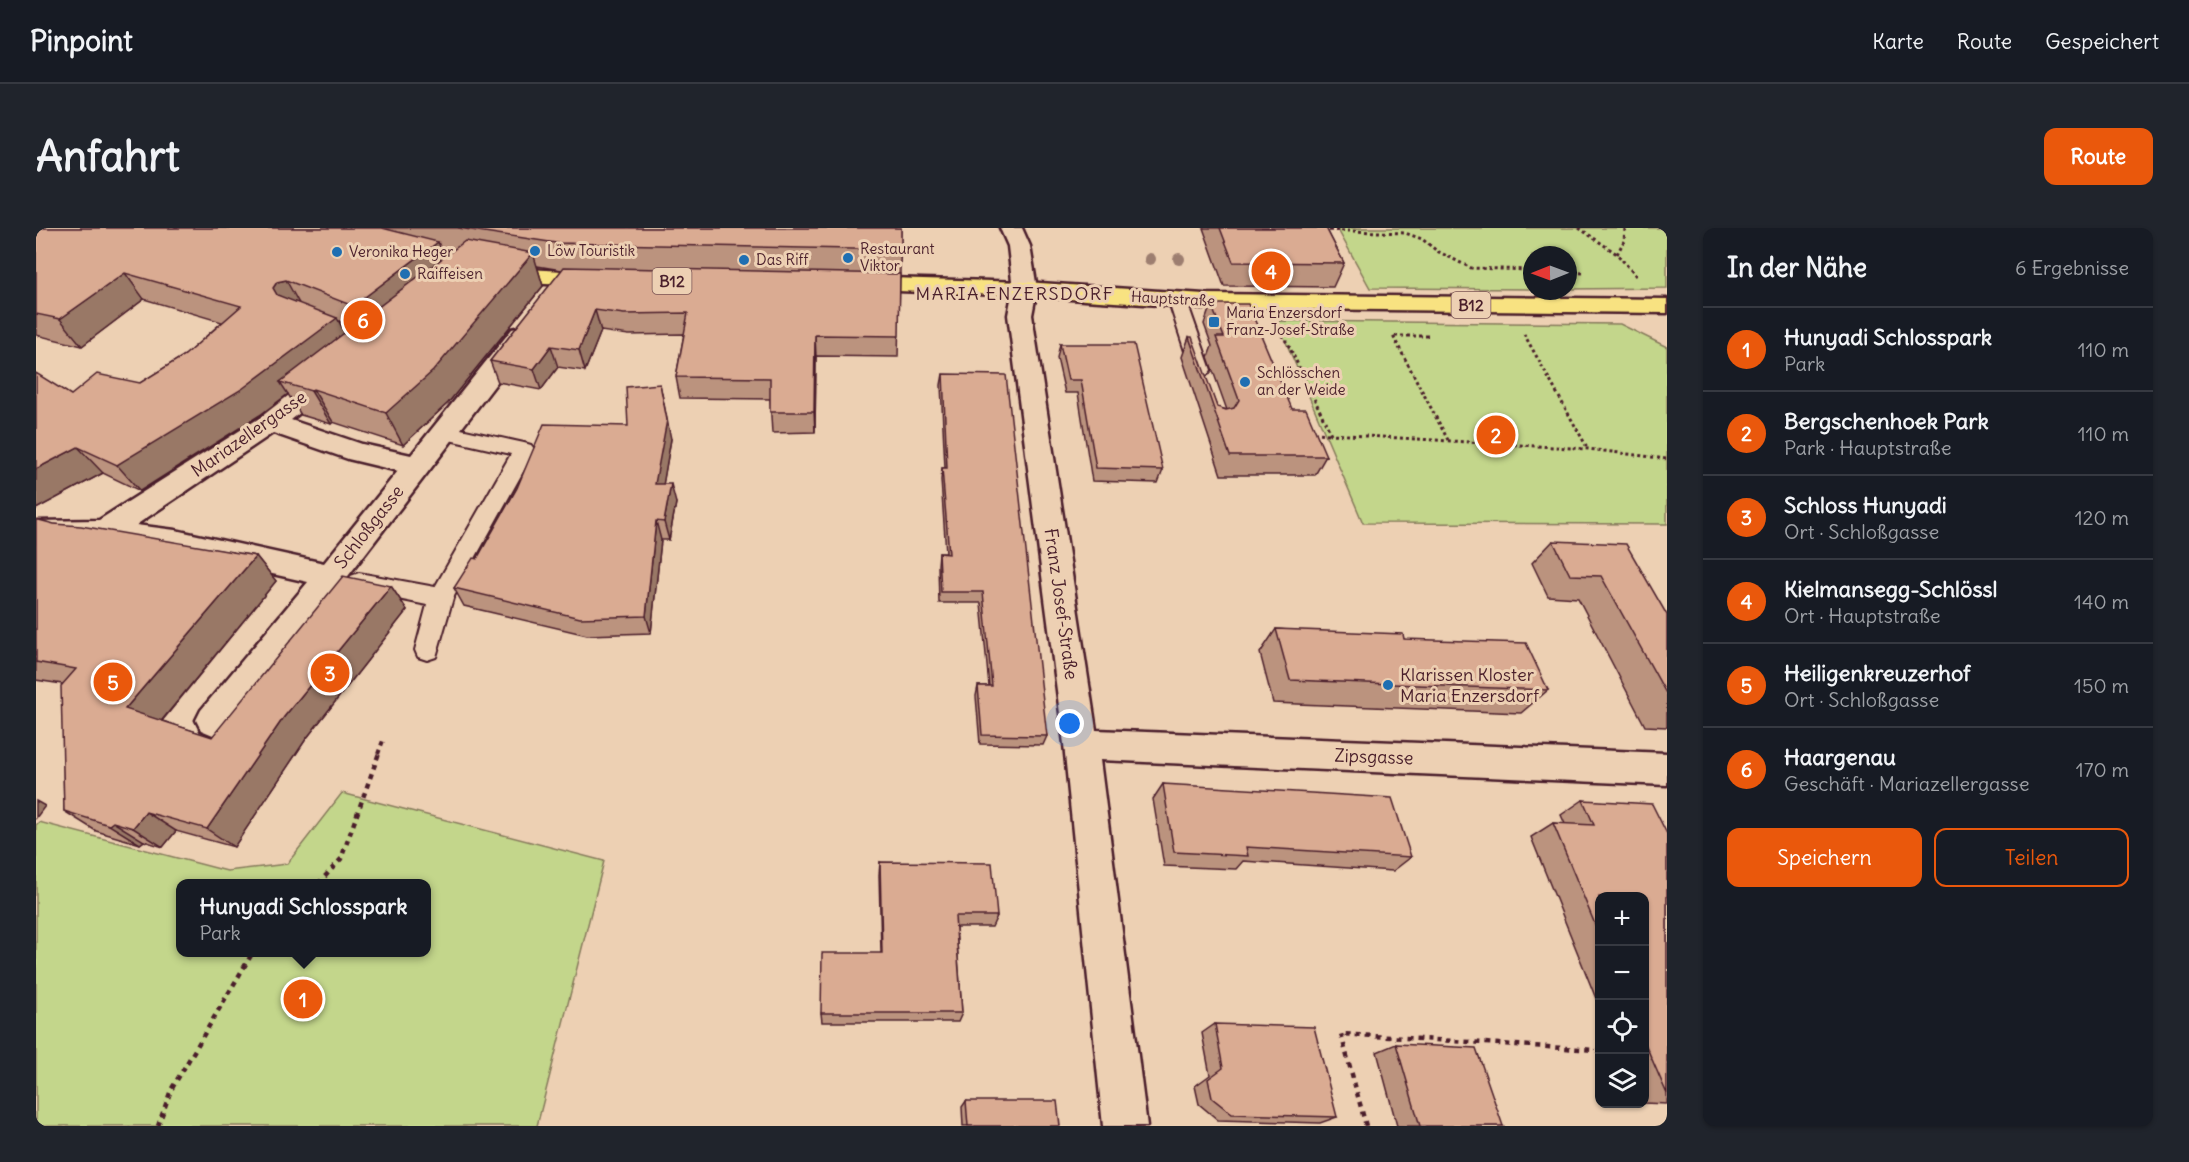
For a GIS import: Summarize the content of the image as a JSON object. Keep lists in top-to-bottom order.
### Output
{
  "streets": {
    "main road": ["B12", "Hauptstraße"],
    "street": [
      "Mariazellergasse",
      "Schloßgasse",
      "Franz Josef-Straße",
      "Zipsgasse"
    ]
  },
  "crossings": [
    ["Hauptstraße", "Franz Josef-Straße"],
    ["Mariazellergasse", "Schloßgasse"],
    ["Franz Josef-Straße", "Zipsgasse"]
  ],
  "districts": ["MARIA ENZERSDORF"],
  "places": {
    "other": [
      "Löw Touristik",
      "Veronika Heger",
      "Restaurant Viktor",
      "Das Riff",
      "Raiffeisen",
      "Schlösschen an der Weide",
      "Klarissen Kloster Maria Enzersdorf"
    ],
    "transit": ["Maria Enzersdorf Franz-Josef-Straße"]
  },
  "north": "left",
  "page": {
    "header": "Pinpoint",
    "nav": ["Karte", "Route", "Gespeichert"],
    "buttons": [
      "Route",
      ["Speichern", "Teilen"]
    ],
    "title": "Anfahrt",
    "heading": ["In der Nähe", "6 Ergebnisse"],
    "pins": [
      "4",
      "6",
      "2",
      "3",
      "5",
      "1"
    ],
    "list": [
      {
        "mark": "1",
        "name": "Hunyadi Schlosspark",
        "note": "Park",
        "value": "110 m"
      },
      {
        "mark": "2",
        "name": "Bergschenhoek Park",
        "note": "Park · Hauptstraße",
        "value": "110 m"
      },
      {
        "mark": "3",
        "name": "Schloss Hunyadi",
        "note": "Ort · Schloßgasse",
        "value": "120 m"
      },
      {
        "mark": "4",
        "name": "Kielmansegg-Schlössl",
        "note": "Ort · Hauptstraße",
        "value": "140 m"
      },
      {
        "mark": "5",
        "name": "Heiligenkreuzerhof",
        "note": "Ort · Schloßgasse",
        "value": "150 m"
      },
      {
        "mark": "6",
        "name": "Haargenau",
        "note": "Geschäft · Mariazellergasse",
        "value": "170 m"
      }
    ],
    "popup": ["Hunyadi Schlosspark", "Park"],
    "map_buttons": ["+", "−"]
  }
}
